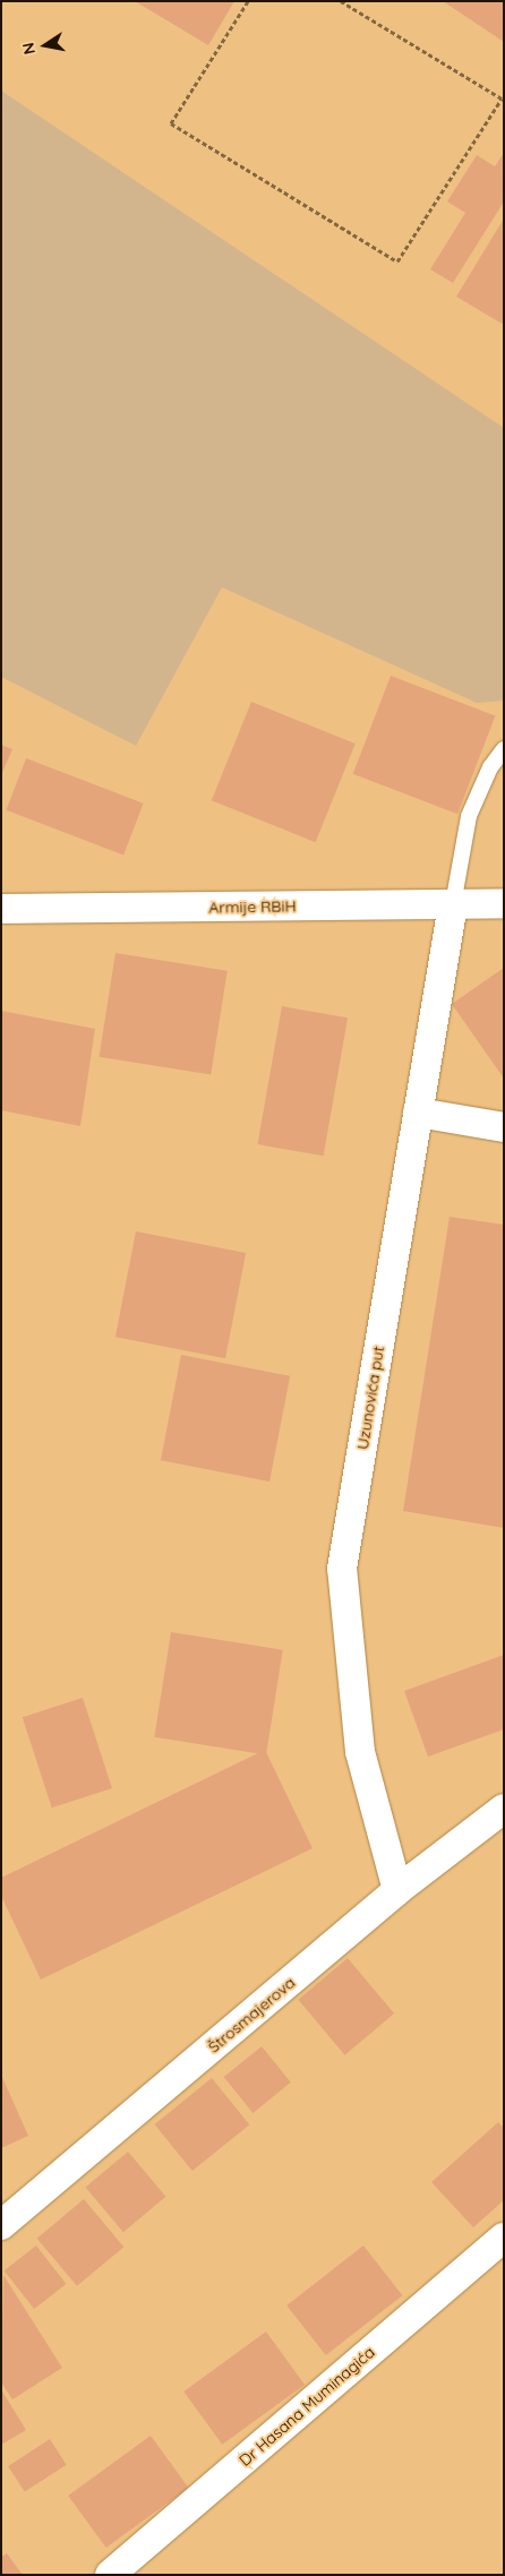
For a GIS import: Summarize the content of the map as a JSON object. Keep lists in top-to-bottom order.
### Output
{
  "streets": {
    "street": [
      "Armije RBiH",
      "Uzunovića put",
      "Štrosmajerova",
      "Dr Hasana Muminagića"
    ]
  },
  "crossings": [
    ["Armije RBiH", "Uzunovića put"],
    ["Uzunovića put", "Štrosmajerova"]
  ],
  "north": "left"
}
